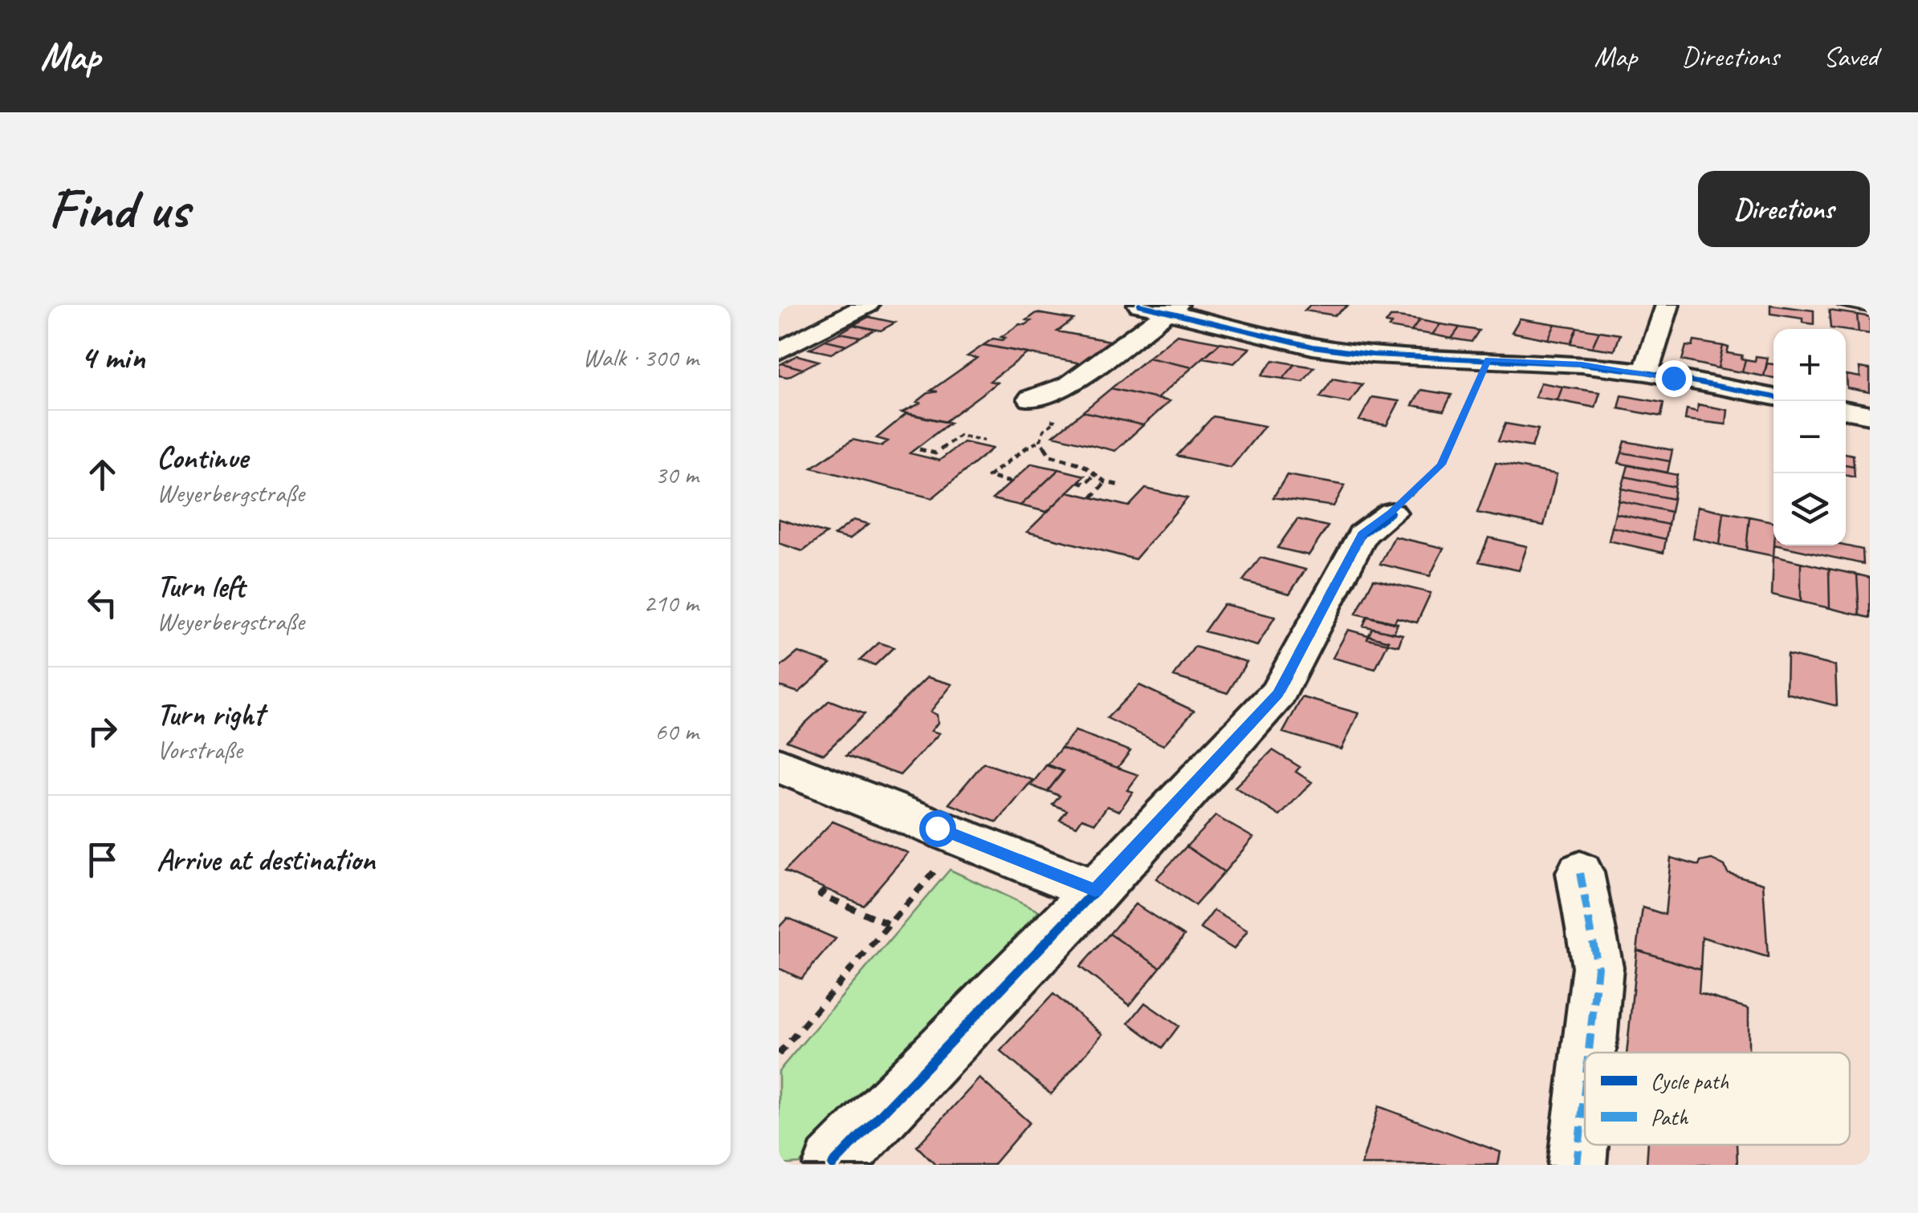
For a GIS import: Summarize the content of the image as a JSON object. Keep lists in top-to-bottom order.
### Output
{
  "legend": ["Cycle path", "Path"],
  "page": {
    "header": "Map",
    "nav": ["Map", "Directions", "Saved"],
    "buttons": "Directions",
    "title": "Find us",
    "heading": ["4 min", "Walk · 300 m"],
    "map_buttons": ["+", "−"],
    "list": [
      ["Continue", "Weyerbergstraße", "30 m"],
      ["Turn left", "Weyerbergstraße", "210 m"],
      ["Turn right", "Vorstraße", "60 m"],
      "Arrive at destination"
    ]
  }
}
